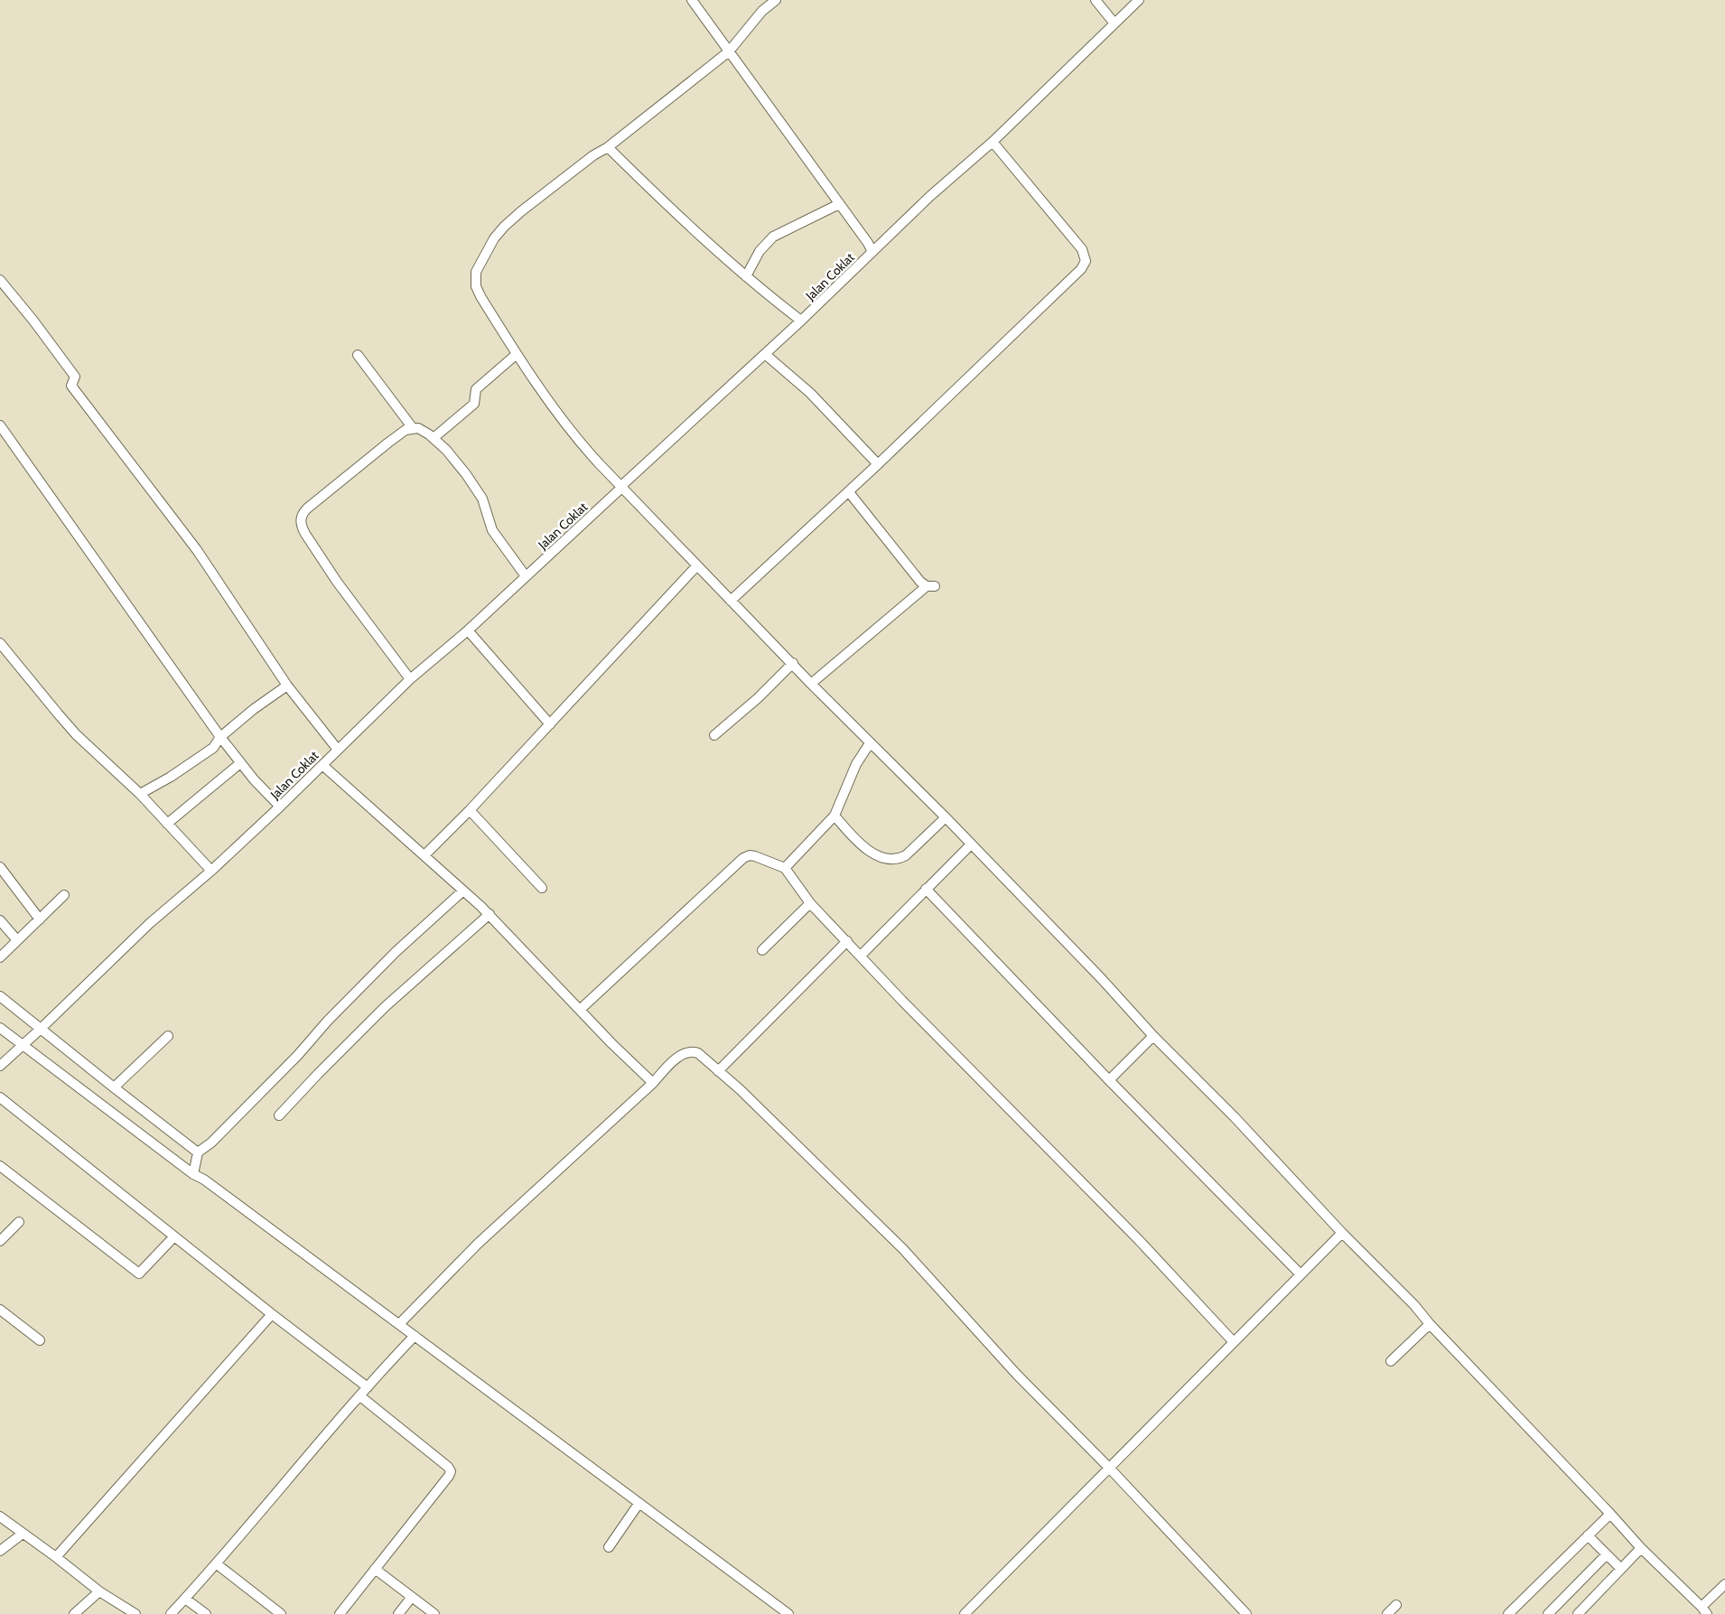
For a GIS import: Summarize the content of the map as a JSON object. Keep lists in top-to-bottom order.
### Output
{
  "streets": {
    "street": ["Jalan Coklat"]
  }
}
